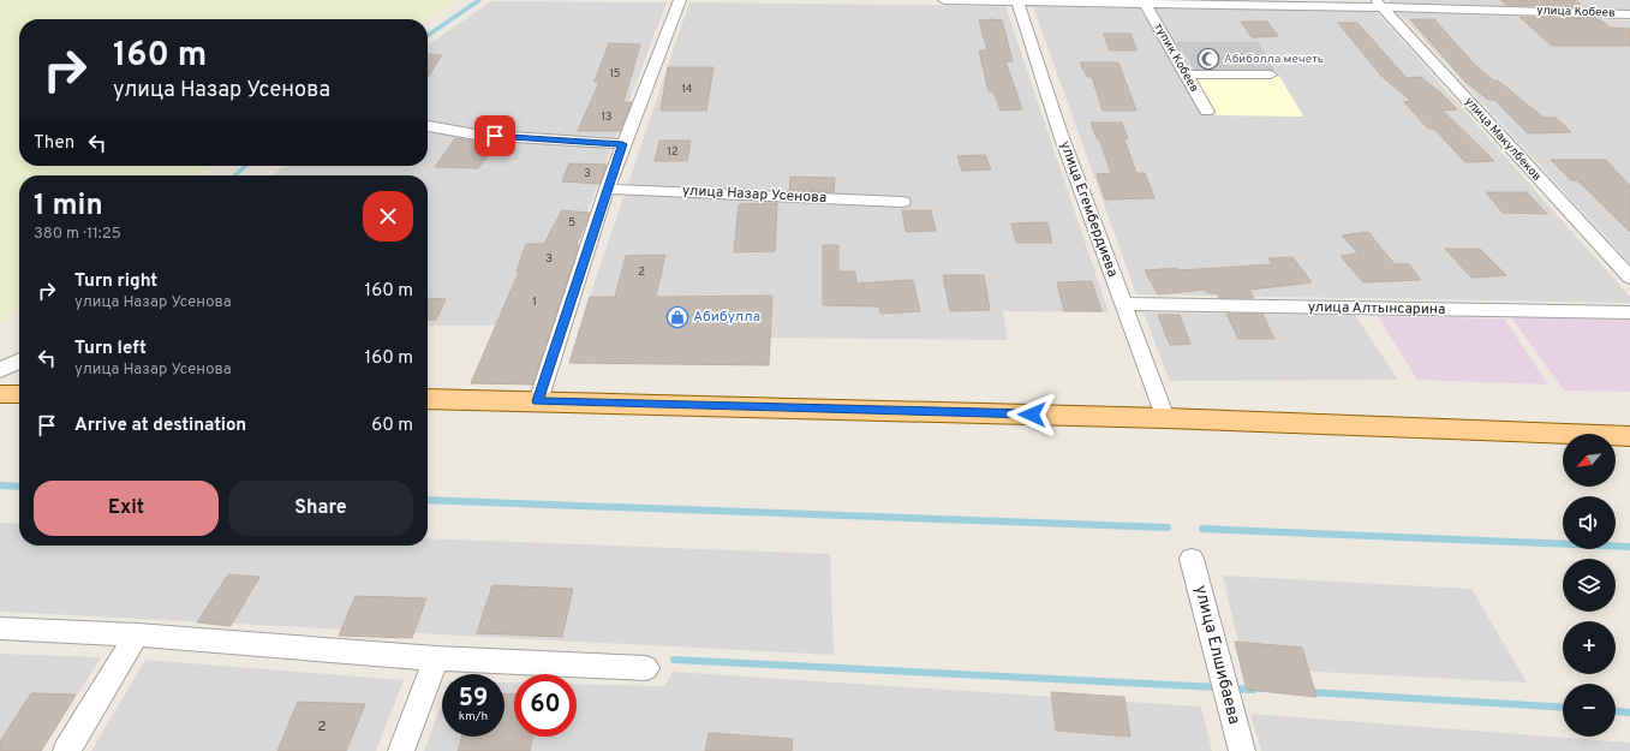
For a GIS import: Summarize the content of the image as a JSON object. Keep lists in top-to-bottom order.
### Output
{
  "streets": {
    "street": [
      "улица Кобеев",
      "тупик Кобеев",
      "улица Макулбеков",
      "улица Назар Усенова",
      "улица Егембердиева",
      "улица Алтынсарина",
      "улица Елшибаева"
    ]
  },
  "crossings": [
    ["улица Кобеев", "тупик Кобеев"],
    ["улица Кобеев", "улица Макулбеков"],
    ["улица Кобеев", "улица Егембердиева"],
    ["улица Егембердиева", "улица Алтынсарина"]
  ],
  "places": {
    "mosque": ["Абиболла мечеть"],
    "shop": ["Абибулла"]
  },
  "house_numbers": [
    "15",
    "14",
    "13",
    "12",
    "3",
    "5",
    "3",
    "2",
    "1",
    "2"
  ],
  "north": "bottom left",
  "page": {
    "turn": ["160 m", "улица Назар Усенова"],
    "then": "Then",
    "heading": ["1 min", "380 m · 11:25"],
    "list": [
      {
        "name": "Turn right",
        "note": "улица Назар Усенова",
        "value": "160 m"
      },
      {
        "name": "Turn left",
        "note": "улица Назар Усенова",
        "value": "160 m"
      },
      {
        "name": "Arrive at destination",
        "value": "60 m"
      }
    ],
    "map_buttons": ["+", "−"],
    "buttons": ["Exit", "Share"],
    "speed": "59 km/h",
    "limit": "60"
  }
}
